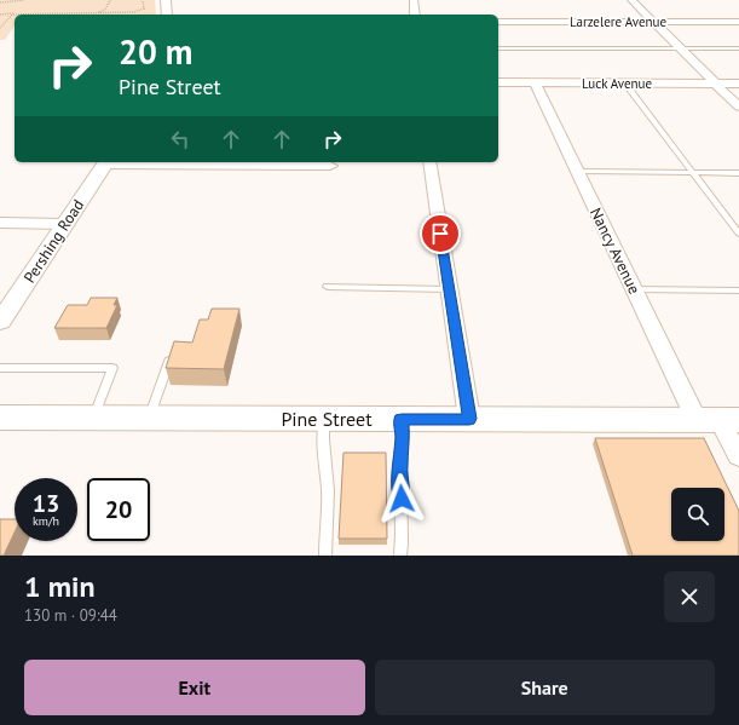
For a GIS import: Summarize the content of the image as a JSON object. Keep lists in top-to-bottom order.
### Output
{
  "streets": {
    "main road": ["Pine Street"],
    "street": [
      "Larzelere Avenue",
      "Luck Avenue",
      "Pershing Road",
      "Nancy Avenue"
    ]
  },
  "crossings": [
    ["Luck Avenue", "Nancy Avenue"],
    ["Nancy Avenue", "Pine Street"]
  ],
  "page": {
    "turn": ["20 m", "Pine Street"],
    "speed": "13 km/h",
    "limit": "20",
    "heading": ["1 min", "130 m · 09:44"],
    "buttons": ["Exit", "Share"]
  }
}
